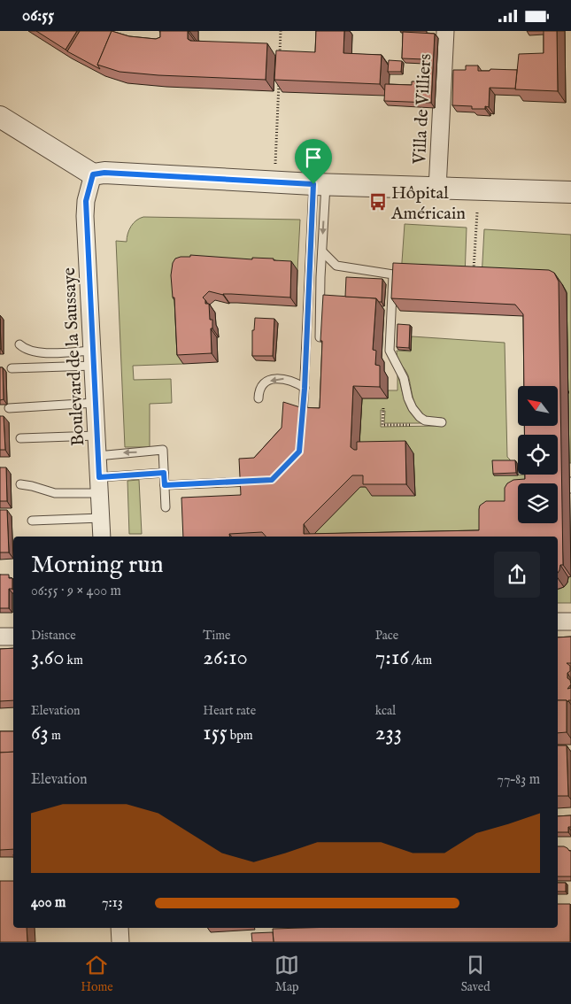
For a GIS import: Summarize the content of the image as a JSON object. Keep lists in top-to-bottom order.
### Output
{
  "streets": {
    "street": ["Villa de Villiers", "Boulevard de la Saussaye"]
  },
  "places": {
    "bus stop": ["Hôpital Américain"]
  },
  "north": "top left",
  "page": {
    "status": "06:55",
    "heading": ["Morning run", "06:55 · 9 × 400 m"],
    "stats": [
      ["Distance", "3.60 km"],
      ["Time", "26:10"],
      ["Pace", "7:16 /km"],
      ["Elevation", "63 m"],
      ["Heart rate", "155 bpm"],
      ["kcal", "233"]
    ],
    "chart": ["Elevation", "77–83 m"],
    "list": [
      {
        "name": "400 m",
        "note": "7:13"
      }
    ],
    "tabs": ["Home", "Map", "Saved"]
  }
}
